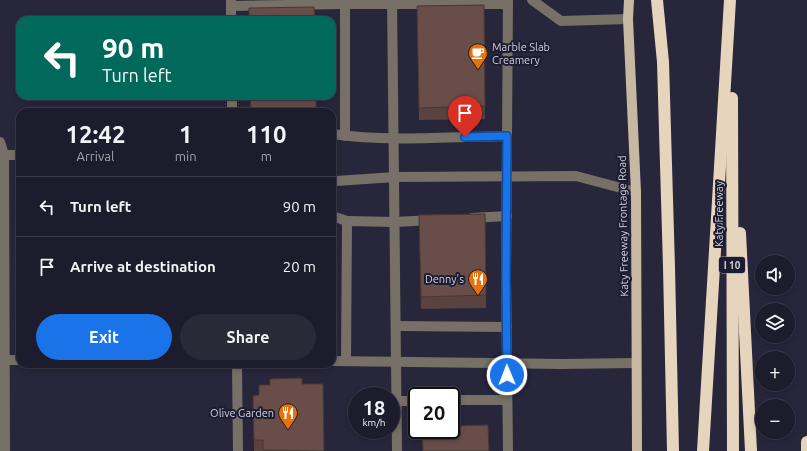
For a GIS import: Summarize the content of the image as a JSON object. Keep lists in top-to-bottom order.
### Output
{
  "streets": {
    "highway": ["Katy Freeway", "I 10"],
    "main road": ["Katy Freeway Frontage Road"]
  },
  "places": {
    "cafe": ["Marble Slab Creamery"],
    "restaurant": ["Denny's", "Olive Garden"]
  },
  "page": {
    "turn": ["90 m", "Turn left"],
    "eta": [
      "12:42",
      "Arrival",
      "1",
      "min",
      "110",
      "m"
    ],
    "list": [
      {
        "name": "Turn left",
        "value": "90 m"
      },
      {
        "name": "Arrive at destination",
        "value": "20 m"
      }
    ],
    "map_buttons": ["+", "−"],
    "buttons": ["Exit", "Share"],
    "speed": "18 km/h",
    "limit": "20"
  }
}
